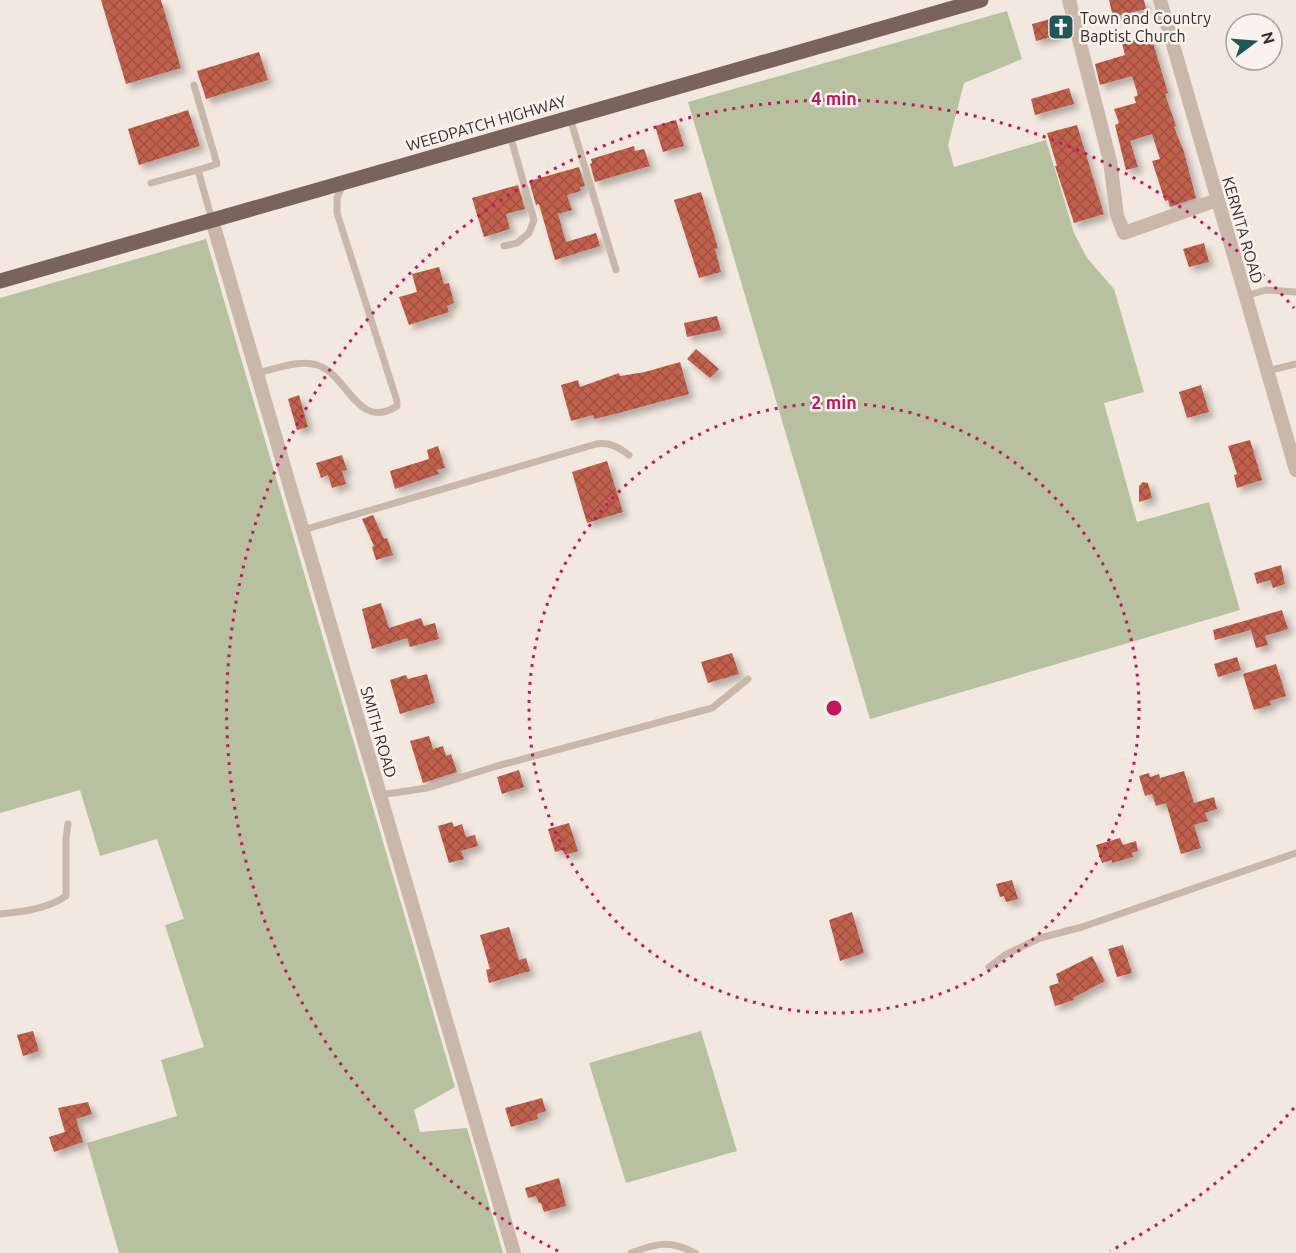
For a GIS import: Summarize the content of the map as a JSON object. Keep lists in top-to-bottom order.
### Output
{
  "streets": {
    "main road": ["WEEDPATCH HIGHWAY"],
    "street": ["KERNITA ROAD", "SMITH ROAD"]
  },
  "crossings": [
    ["WEEDPATCH HIGHWAY", "SMITH ROAD"]
  ],
  "places": {
    "church": ["Town and Country Baptist Church"]
  },
  "north": "right",
  "rings": ["4 min", "2 min"]
}
